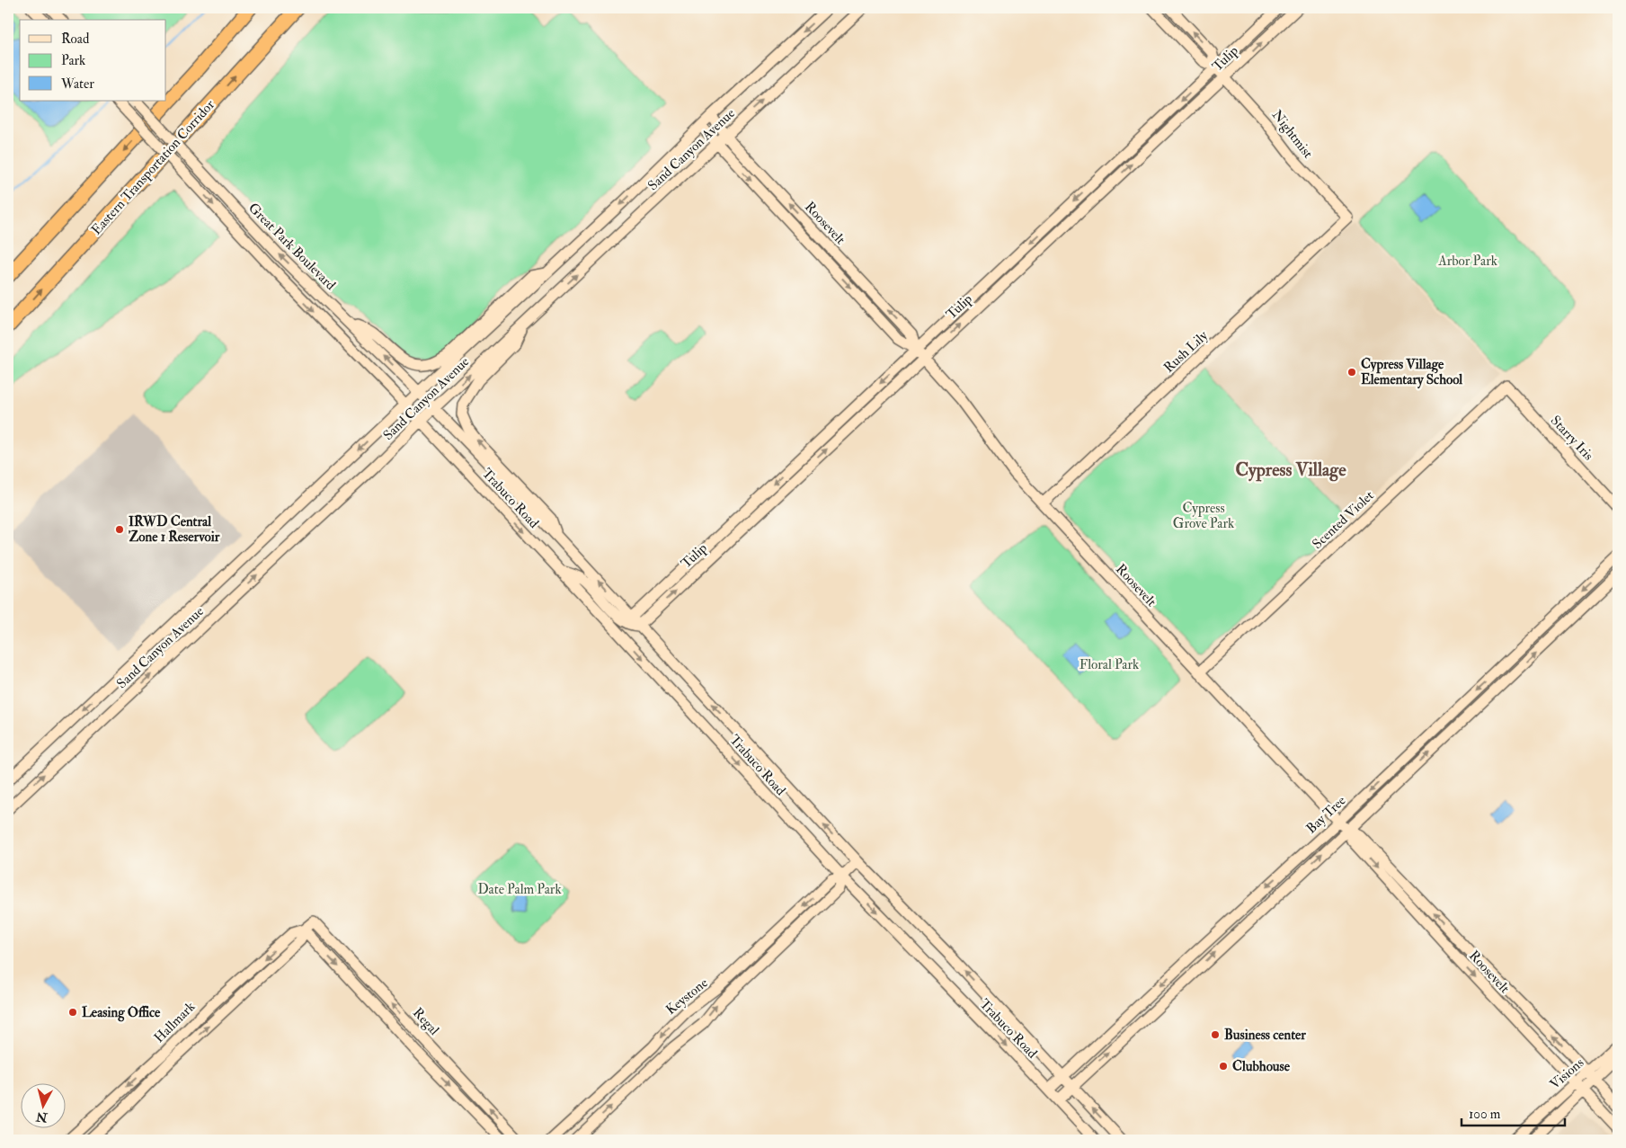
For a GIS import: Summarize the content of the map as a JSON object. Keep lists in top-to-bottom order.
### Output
{
  "streets": {
    "highway": ["Eastern Transportation Corridor"],
    "street": [
      "Tulip",
      "Nightmist",
      "Sand Canyon Avenue",
      "Roosevelt",
      "Great Park Boulevard",
      "Rush Lily",
      "Starry Iris",
      "Trabuco Road",
      "Scented Violet",
      "Bay Tree",
      "Keystone",
      "Regal",
      "Hallmark",
      "Visions"
    ]
  },
  "crossings": [
    ["Tulip", "Nightmist"],
    ["Tulip", "Roosevelt"],
    ["Tulip", "Trabuco Road"],
    ["Nightmist", "Rush Lily"],
    ["Sand Canyon Avenue", "Roosevelt"],
    ["Sand Canyon Avenue", "Great Park Boulevard"],
    ["Sand Canyon Avenue", "Trabuco Road"],
    ["Roosevelt", "Rush Lily"],
    ["Roosevelt", "Scented Violet"],
    ["Roosevelt", "Bay Tree"],
    ["Roosevelt", "Visions"],
    ["Great Park Boulevard", "Trabuco Road"],
    ["Starry Iris", "Scented Violet"],
    ["Trabuco Road", "Bay Tree"],
    ["Trabuco Road", "Keystone"],
    ["Regal", "Hallmark"]
  ],
  "districts": ["Cypress Village"],
  "parks": [
    "Arbor Park",
    "Cypress Grove Park",
    "Floral Park",
    "Date Palm Park"
  ],
  "places": [
    "Cypress Village Elementary School",
    "IRWD Central Zone 1 Reservoir",
    "Leasing Office",
    "Business center",
    "Clubhouse"
  ],
  "legend": ["Road", "Park", "Water"],
  "scale_bar": "100 m",
  "north": "bottom"
}
